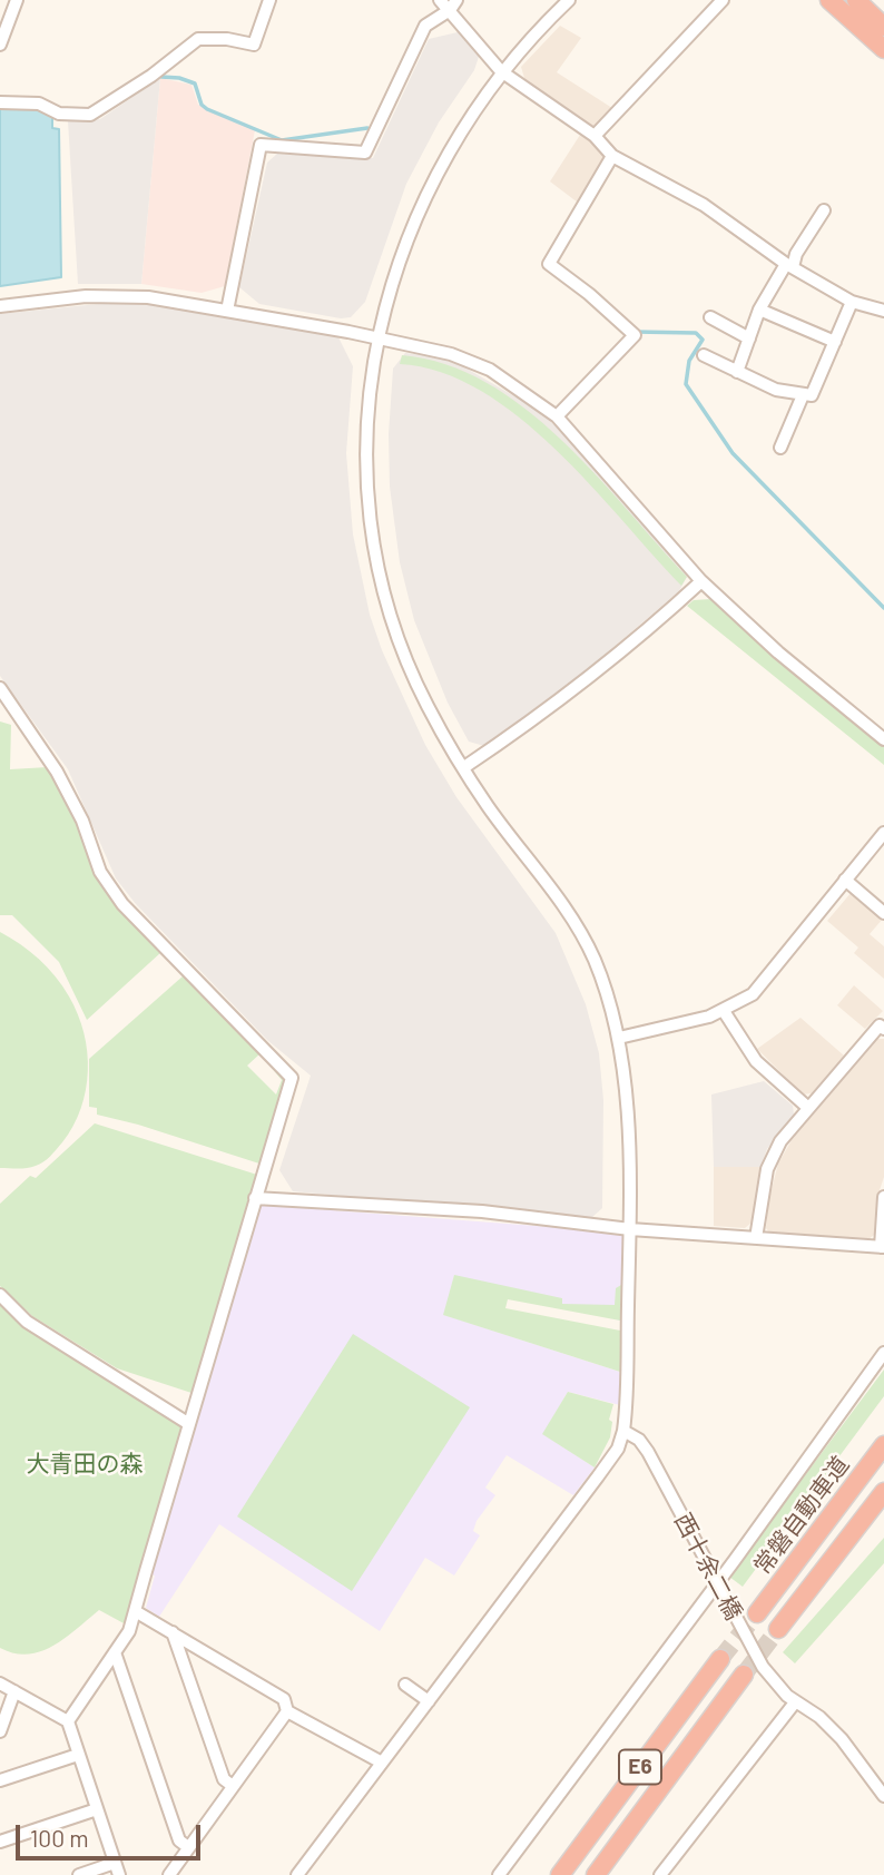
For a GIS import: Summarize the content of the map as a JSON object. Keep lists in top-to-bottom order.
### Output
{
  "streets": {
    "highway": ["常磐自動車道", "E6"],
    "street": ["西十余二橋"]
  },
  "parks": ["大青田の森"],
  "scale_bar": "100 m"
}
